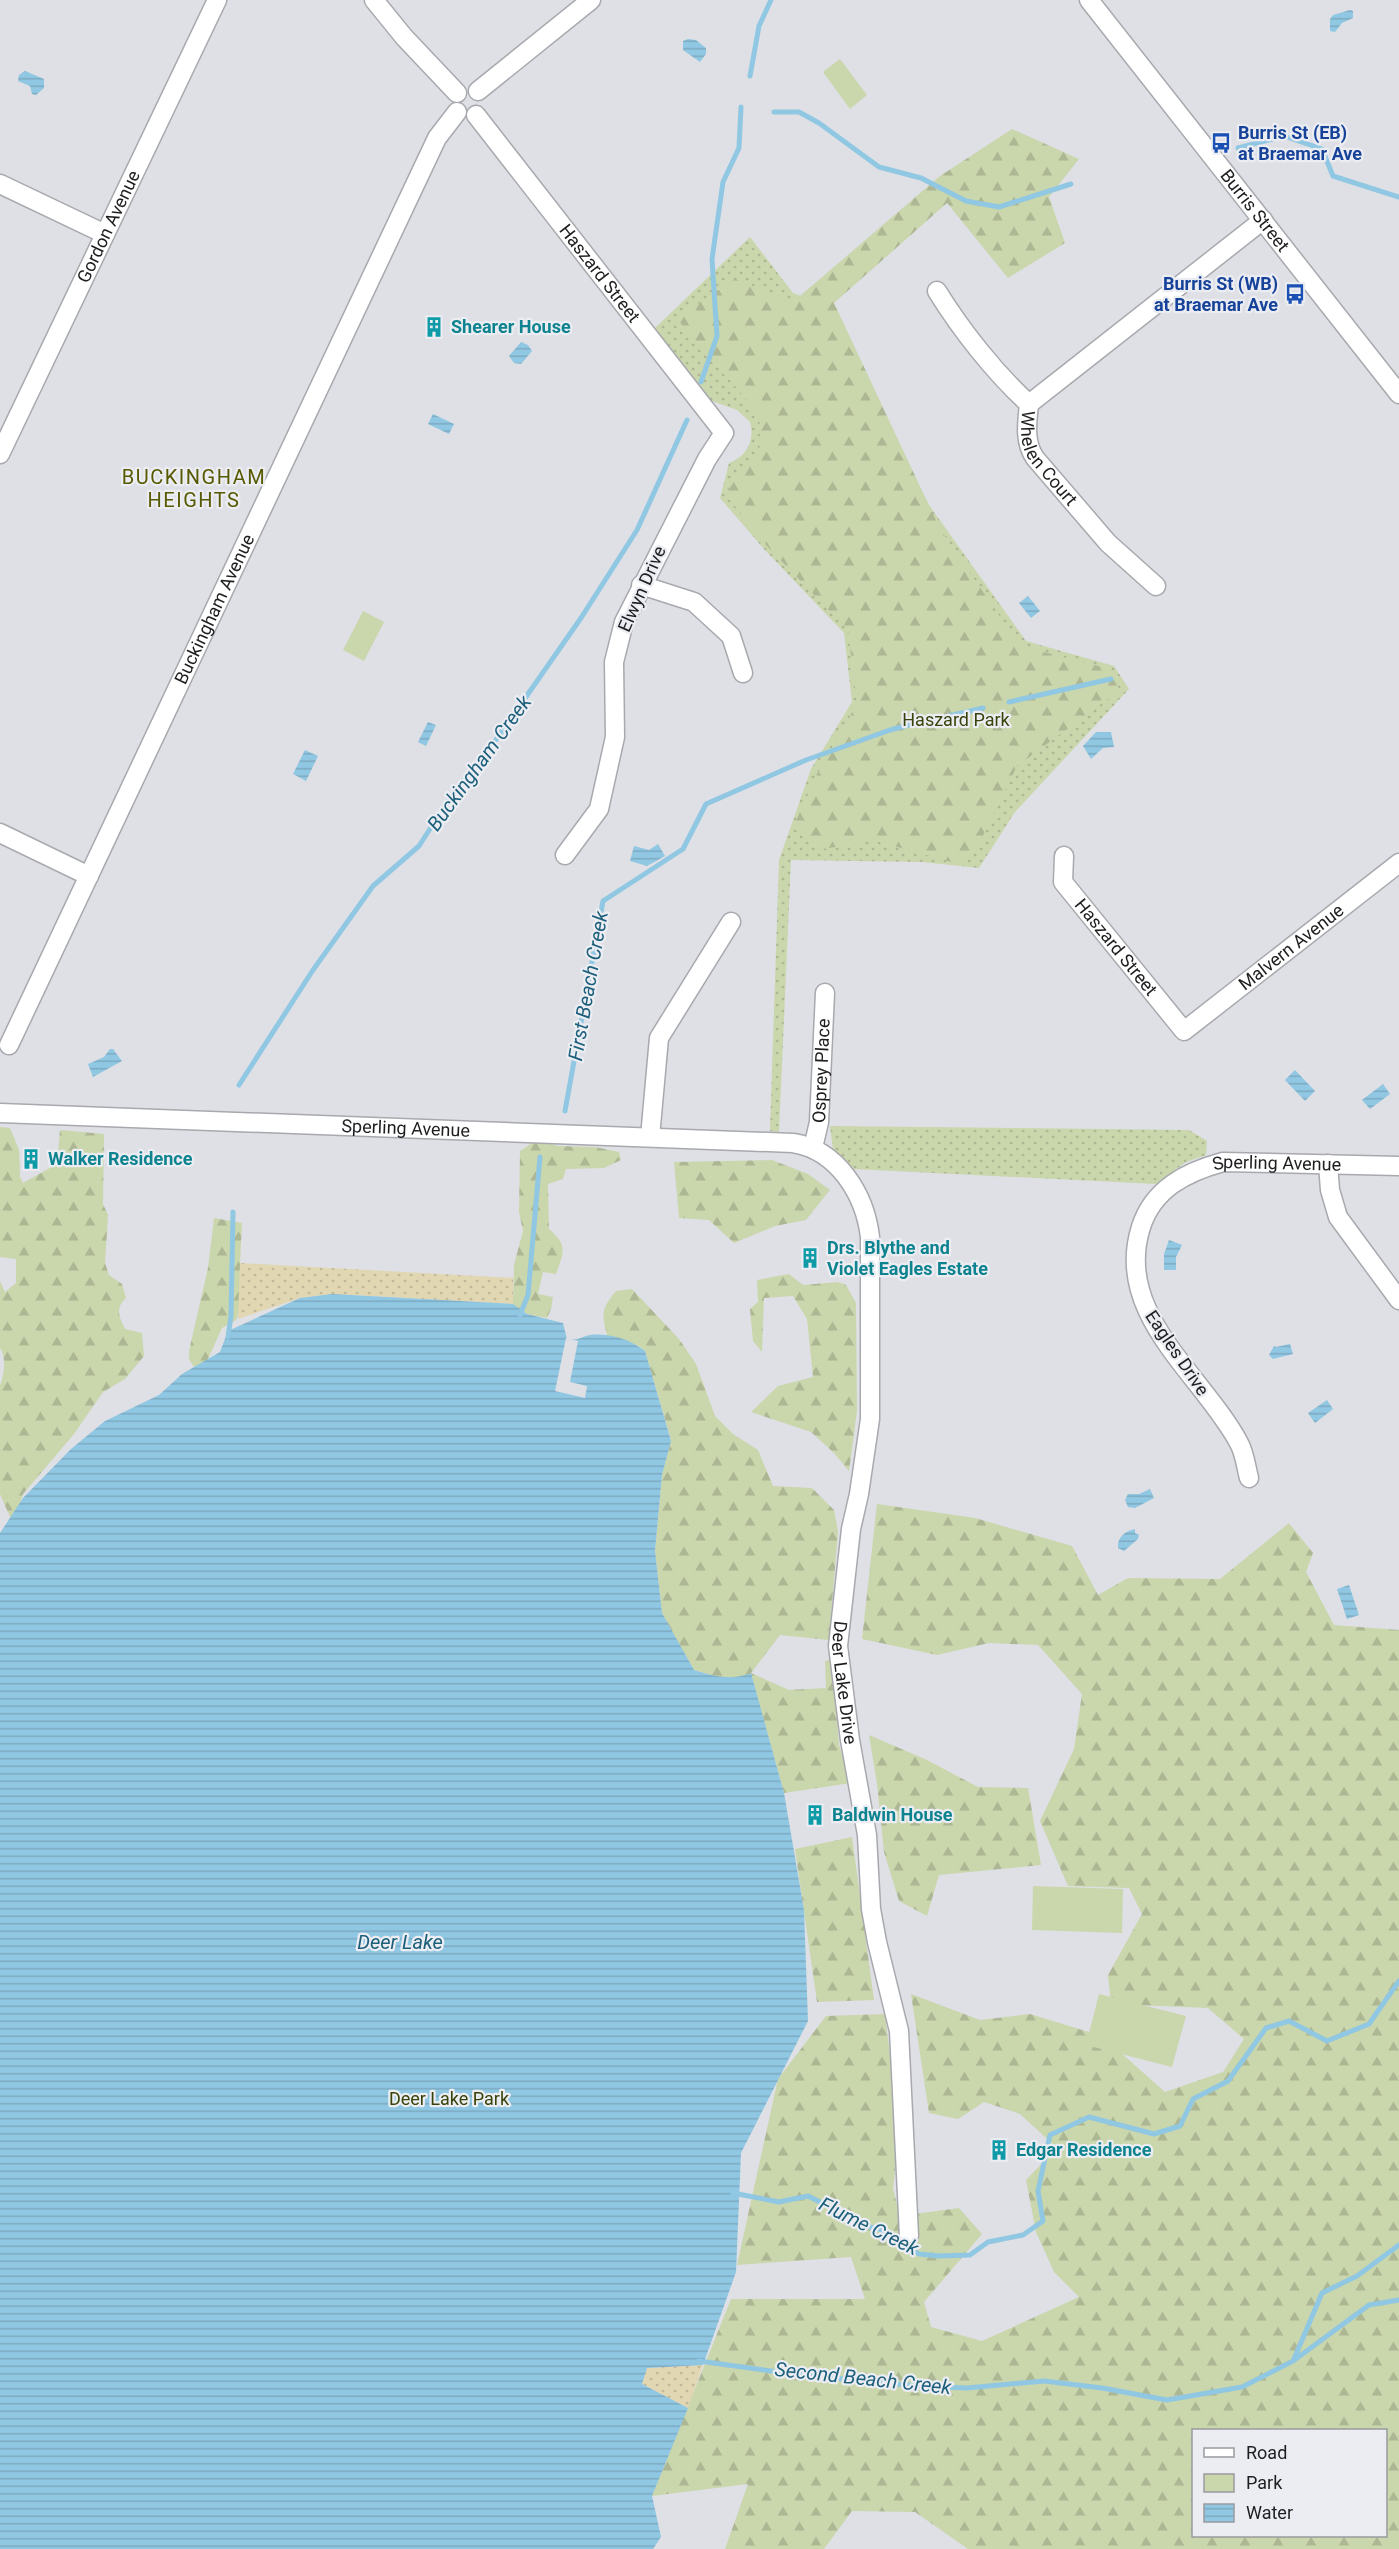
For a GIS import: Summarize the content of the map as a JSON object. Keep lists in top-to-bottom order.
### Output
{
  "streets": {
    "street": [
      "Burris Street",
      "Gordon Avenue",
      "Haszard Street",
      "Whelen Court",
      "Elwyn Drive",
      "Buckingham Avenue",
      "Malvern Avenue",
      "Osprey Place",
      "Sperling Avenue",
      "Eagles Drive",
      "Deer Lake Drive"
    ]
  },
  "crossings": [
    ["Haszard Street", "Elwyn Drive"],
    ["Haszard Street", "Buckingham Avenue"],
    ["Haszard Street", "Malvern Avenue"],
    ["Osprey Place", "Sperling Avenue"],
    ["Osprey Place", "Deer Lake Drive"],
    ["Sperling Avenue", "Eagles Drive"],
    ["Sperling Avenue", "Deer Lake Drive"]
  ],
  "districts": ["BUCKINGHAM HEIGHTS"],
  "water": [
    "Buckingham Creek",
    "First Beach Creek",
    "Deer Lake",
    "Flume Creek",
    "Second Beach Creek"
  ],
  "parks": ["Haszard Park", "Deer Lake Park"],
  "places": {
    "bus stop": ["Burris St (EB) at Braemar Ave", "Burris St (WB) at Braemar Ave"],
    "building": [
      "Shearer House",
      "Walker Residence",
      "Drs. Blythe and Violet Eagles Estate",
      "Baldwin House",
      "Edgar Residence"
    ]
  },
  "legend": ["Road", "Park", "Water"]
}
